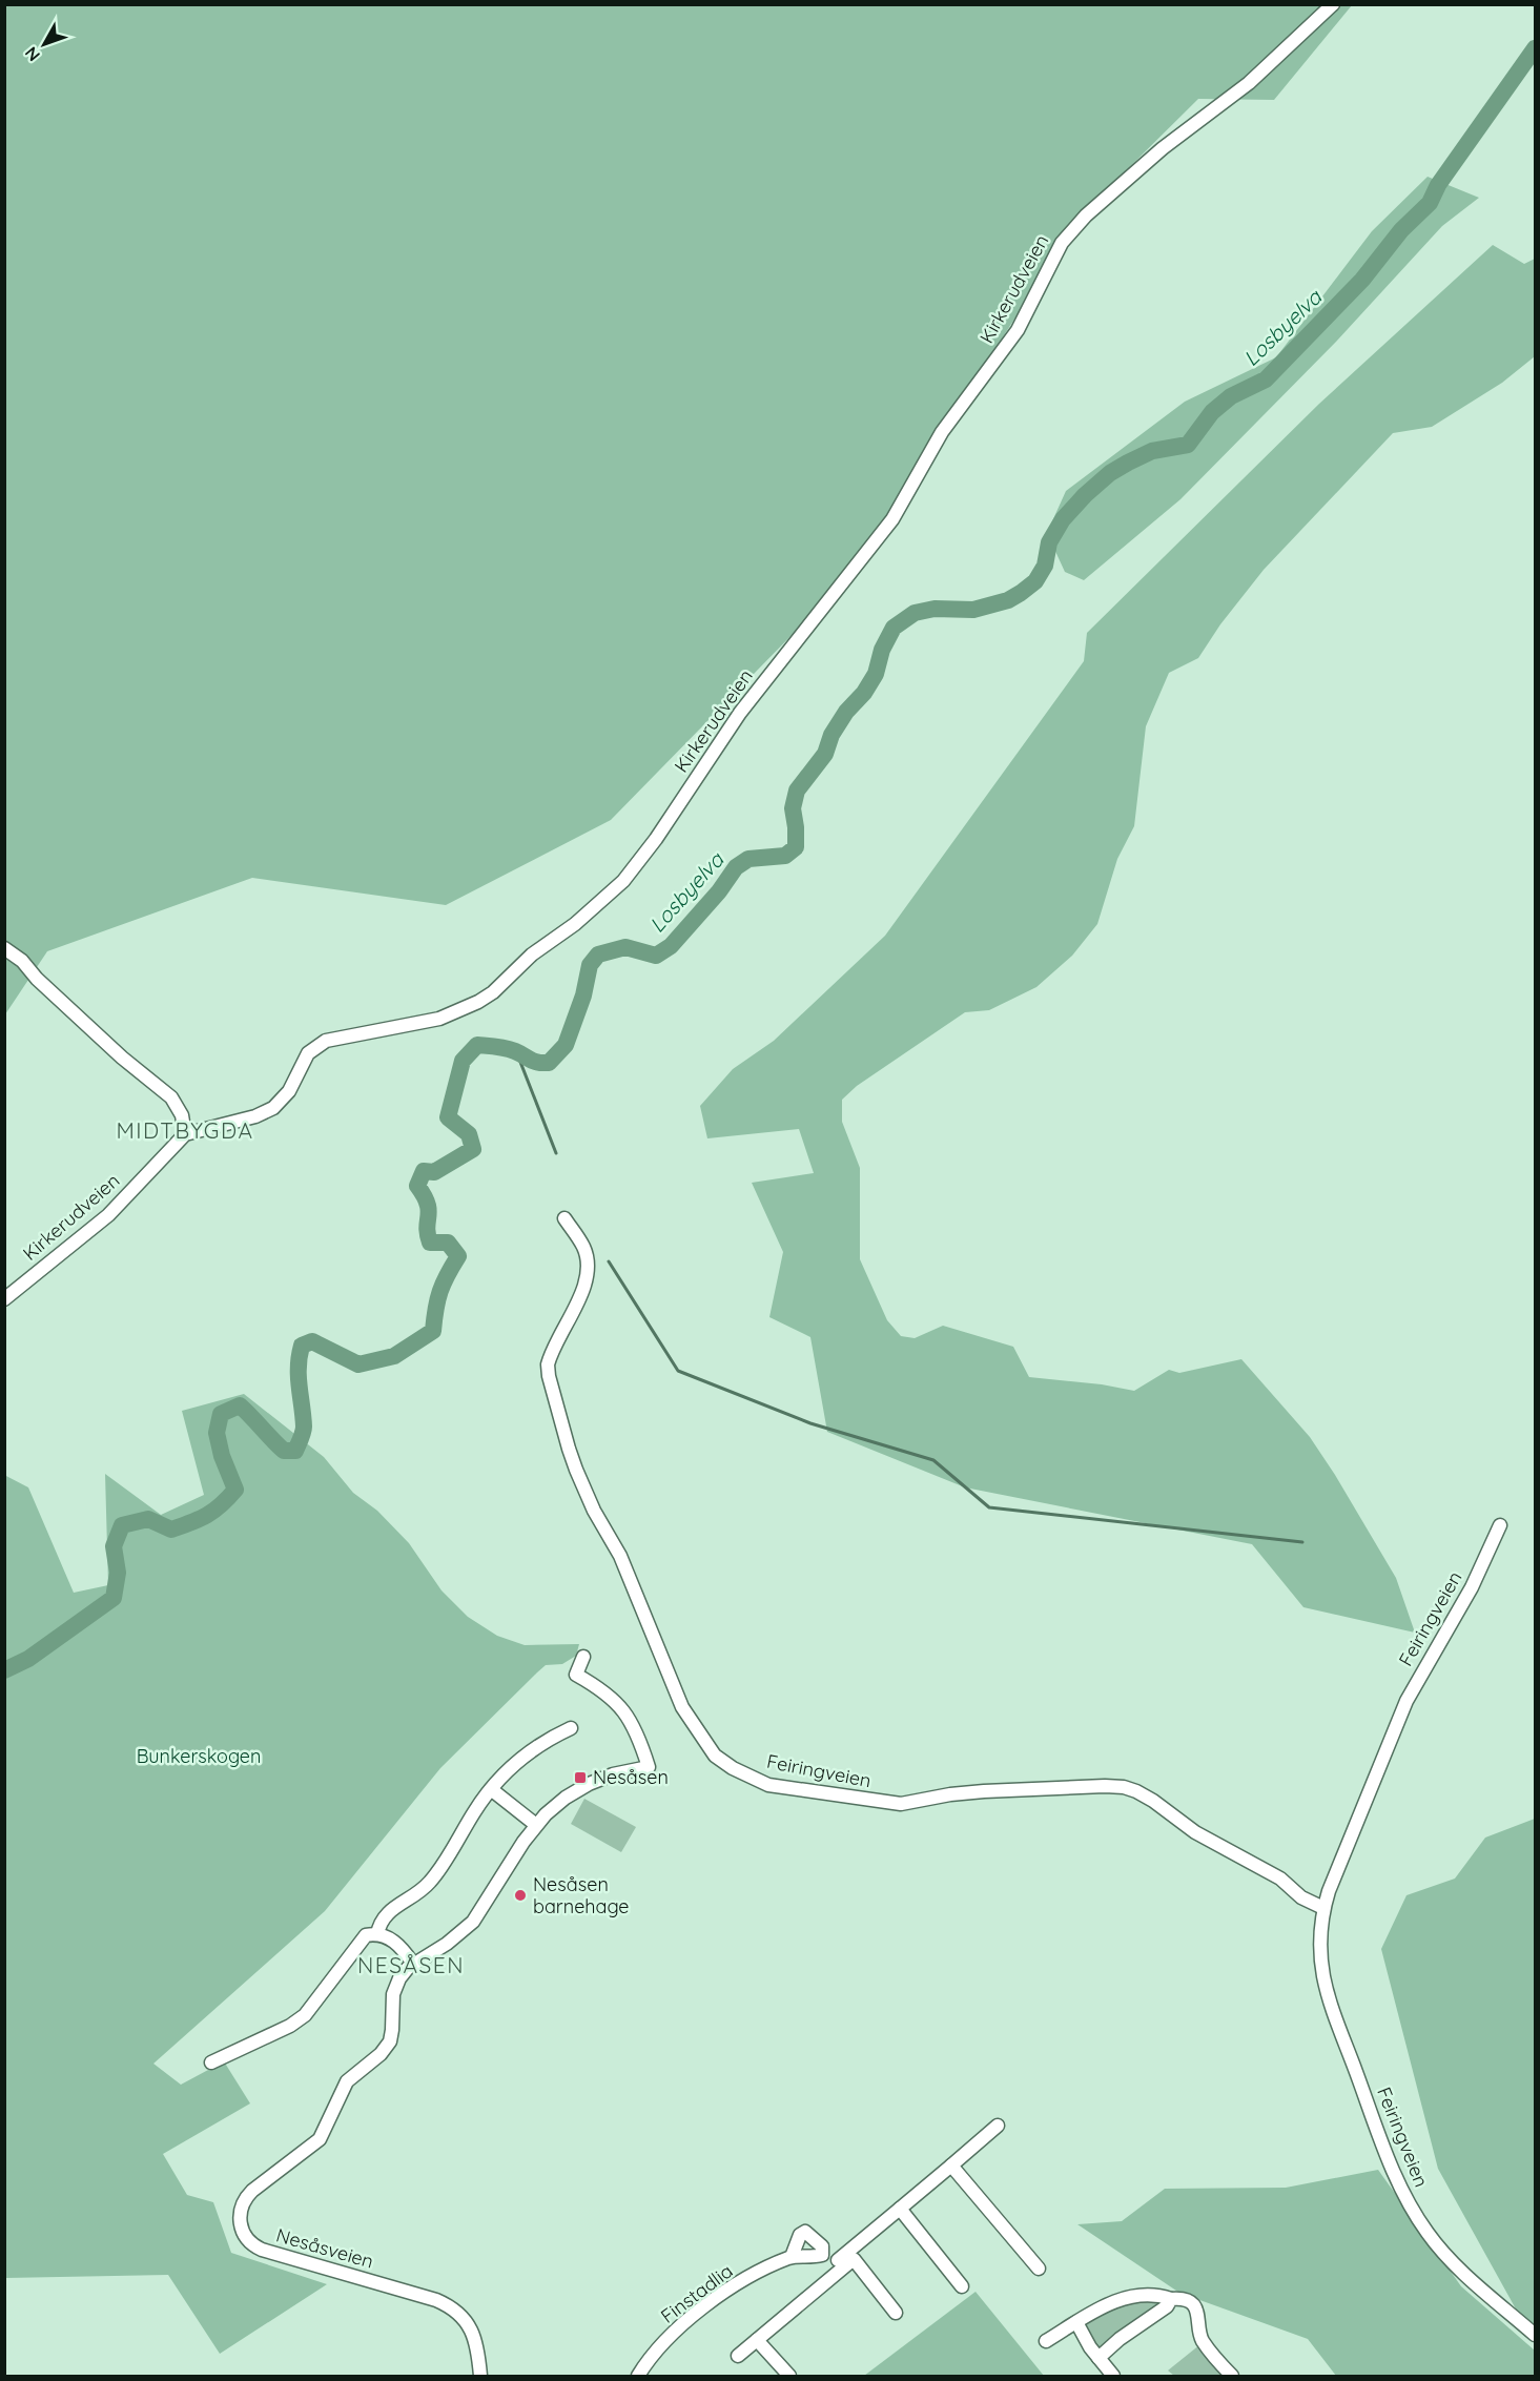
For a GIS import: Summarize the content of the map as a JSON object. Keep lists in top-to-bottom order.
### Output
{
  "streets": {
    "street": [
      "Kirkerudveien",
      "Feiringveien",
      "Nesåsveien",
      "Finstadlia"
    ]
  },
  "districts": ["MIDTBYGDA", "NESÅSEN"],
  "water": ["Losbyelva"],
  "parks": ["Bunkerskogen"],
  "places": {
    "transit": ["Nesåsen"],
    "other": ["Nesåsen barnehage"]
  },
  "north": "bottom left"
}
